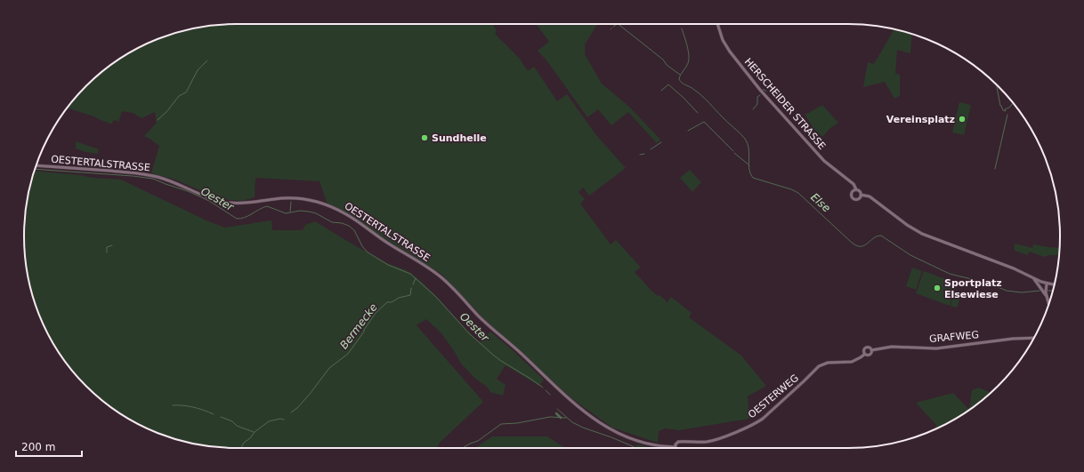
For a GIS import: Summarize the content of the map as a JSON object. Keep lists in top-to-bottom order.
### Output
{
  "streets": {
    "main road": [
      "HERSCHEIDER STRASSE",
      "OESTERTALSTRASSE",
      "GRAFWEG",
      "OESTERWEG"
    ]
  },
  "crossings": [
    ["OESTERTALSTRASSE", "OESTERWEG"],
    ["GRAFWEG", "OESTERWEG"]
  ],
  "water": ["Oester", "Else", "Bermecke"],
  "places": ["Vereinsplatz", "Sundhelle", "Sportplatz Elsewiese"],
  "scale_bar": "200 m"
}
